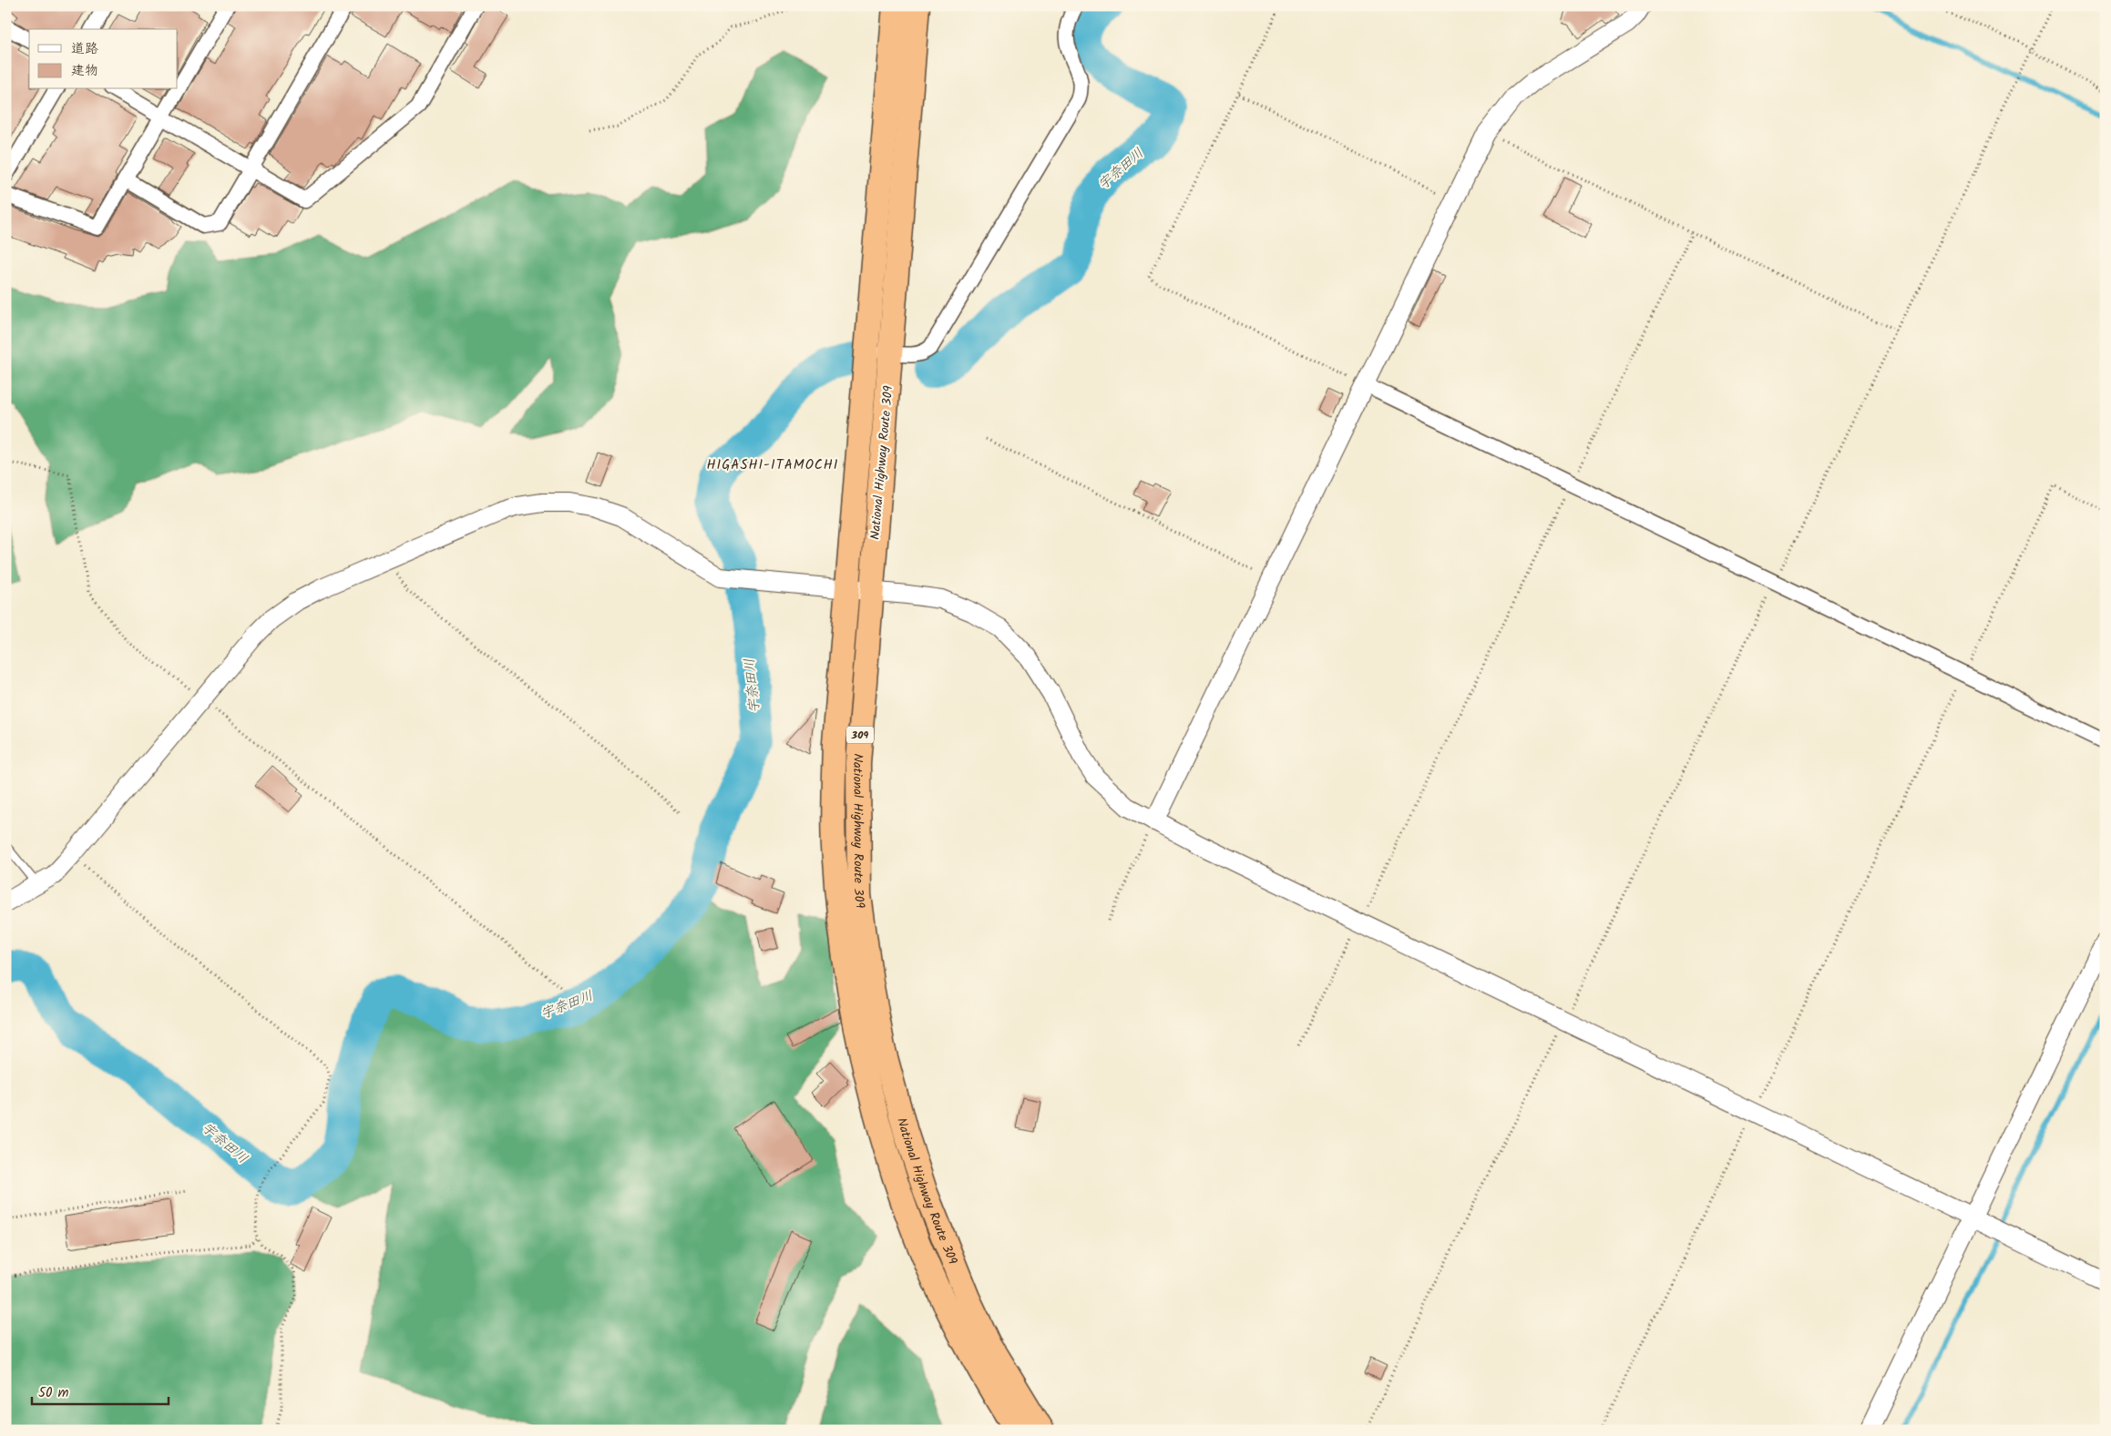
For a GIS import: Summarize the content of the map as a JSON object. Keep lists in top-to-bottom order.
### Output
{
  "streets": {
    "highway": ["National Highway Route 309", "309"]
  },
  "districts": ["HIGASHI-ITAMOCHI"],
  "water": ["宇奈田川"],
  "legend": ["道路", "建物"],
  "scale_bar": "50 m"
}
